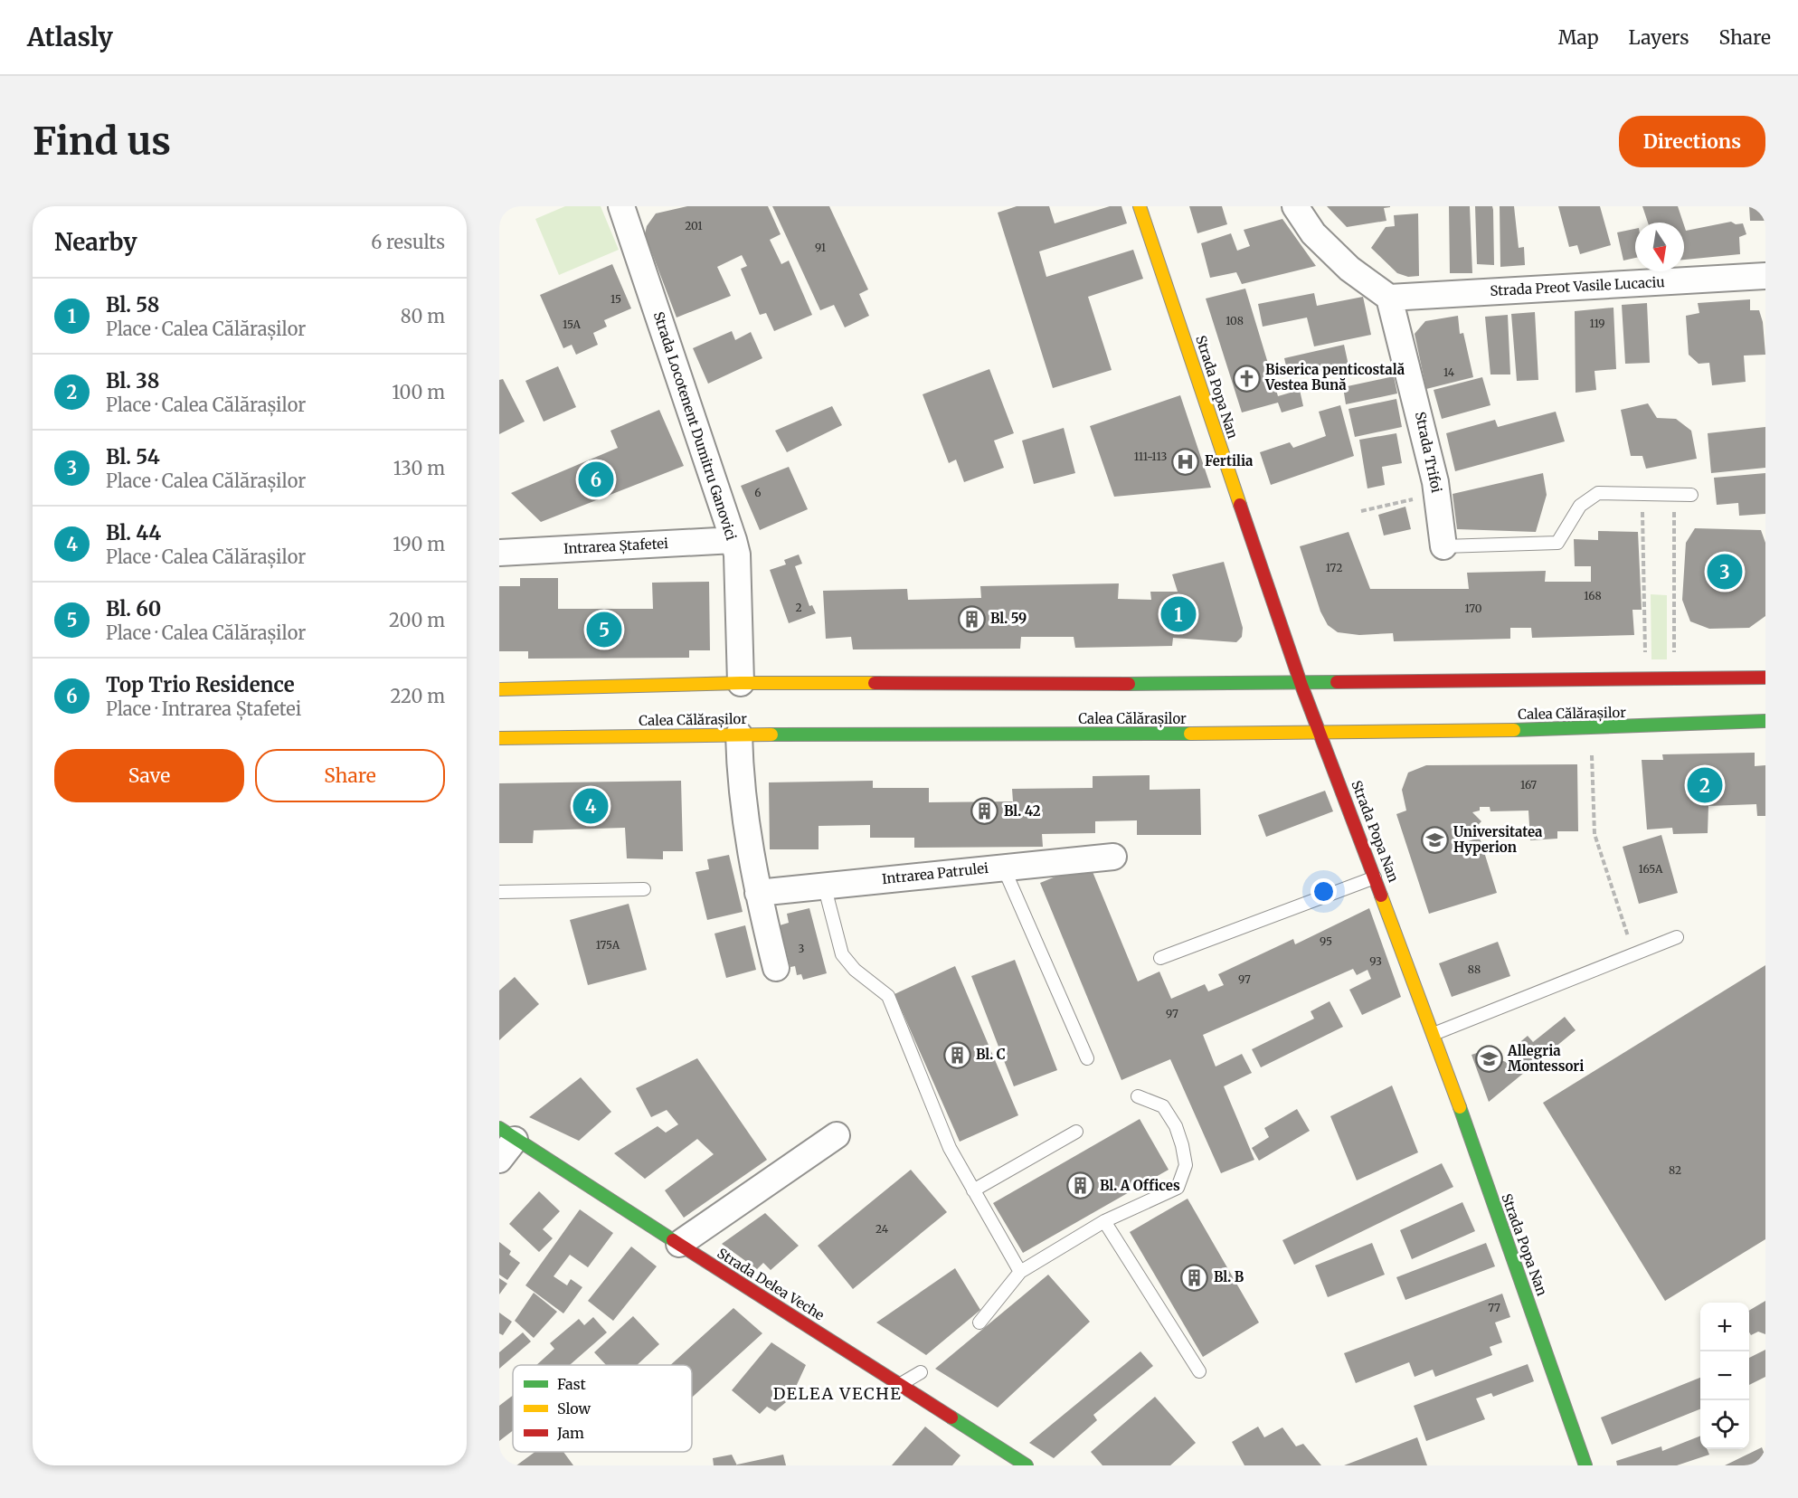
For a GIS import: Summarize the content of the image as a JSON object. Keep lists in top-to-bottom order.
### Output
{
  "streets": {
    "main road": ["Strada Popa Nan", "Calea Călărașilor", "Strada Delea Veche"],
    "street": [
      "Strada Preot Vasile Lucaciu",
      "Strada Locotenent Dumitru Ganovici",
      "Strada Trifoi",
      "Intrarea Ștafetei",
      "Intrarea Patrulei"
    ]
  },
  "crossings": [
    ["Strada Preot Vasile Lucaciu", "Strada Trifoi"],
    ["Strada Popa Nan", "Calea Călărașilor"],
    ["Strada Locotenent Dumitru Ganovici", "Intrarea Ștafetei"]
  ],
  "districts": ["DELEA VECHE"],
  "places": {
    "church": ["Biserica penticostală Vestea Bună"],
    "hospital": ["Fertilia"],
    "building": [
      "Bl. 59",
      "Bl. 42",
      "Bl. C",
      "Bl. A Offices",
      "Bl. B"
    ],
    "school or university": ["Universitatea Hyperion", "Allegria Montessori"]
  },
  "house_numbers": [
    "201",
    "91",
    "15",
    "108",
    "119",
    "15A",
    "14",
    "111-113",
    "6",
    "172",
    "168",
    "2",
    "170",
    "167",
    "165A",
    "95",
    "175A",
    "3",
    "93",
    "88",
    "97",
    "97",
    "82",
    "24",
    "77"
  ],
  "legend": ["Fast", "Slow", "Jam"],
  "north": "bottom",
  "page": {
    "header": "Atlasly",
    "nav": ["Map", "Layers", "Share"],
    "buttons": [
      "Directions",
      ["Save", "Share"]
    ],
    "title": "Find us",
    "heading": ["Nearby", "6 results"],
    "list": [
      {
        "mark": "1",
        "name": "Bl. 58",
        "note": "Place · Calea Călărașilor",
        "value": "80 m"
      },
      {
        "mark": "2",
        "name": "Bl. 38",
        "note": "Place · Calea Călărașilor",
        "value": "100 m"
      },
      {
        "mark": "3",
        "name": "Bl. 54",
        "note": "Place · Calea Călărașilor",
        "value": "130 m"
      },
      {
        "mark": "4",
        "name": "Bl. 44",
        "note": "Place · Calea Călărașilor",
        "value": "190 m"
      },
      {
        "mark": "5",
        "name": "Bl. 60",
        "note": "Place · Calea Călărașilor",
        "value": "200 m"
      },
      {
        "mark": "6",
        "name": "Top Trio Residence",
        "note": "Place · Intrarea Ștafetei",
        "value": "220 m"
      }
    ],
    "pins": [
      "6",
      "3",
      "1",
      "5",
      "2",
      "4"
    ],
    "map_buttons": ["+", "−"]
  }
}
